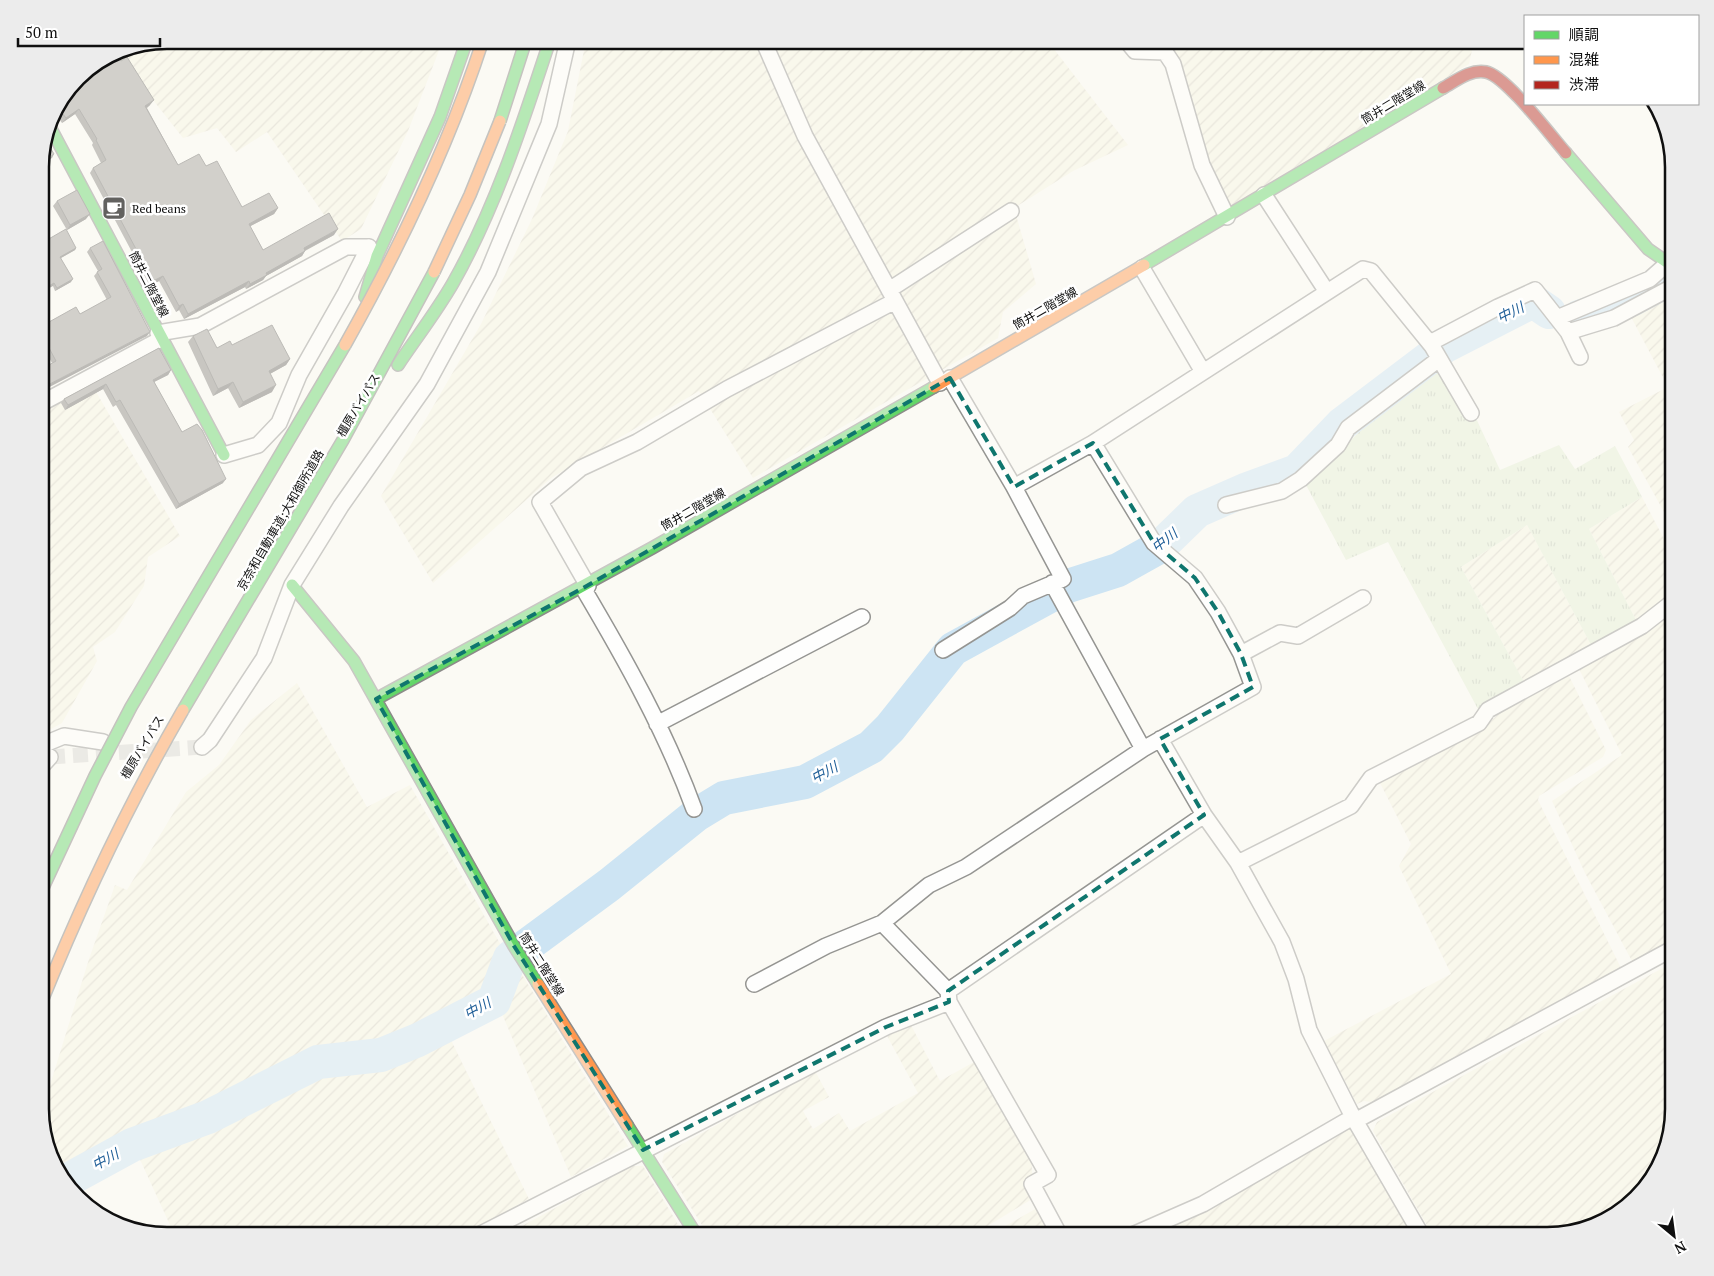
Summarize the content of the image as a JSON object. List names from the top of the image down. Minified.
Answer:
{"streets":{"main road":["筒井二階堂線","橿原バイパス","京奈和自動車道;大和御所道路"]},"water":["中川"],"places":{"cafe":["Red beans"]},"legend":["順調","混雑","渋滞"],"scale_bar":"50 m","north":"bottom right"}
